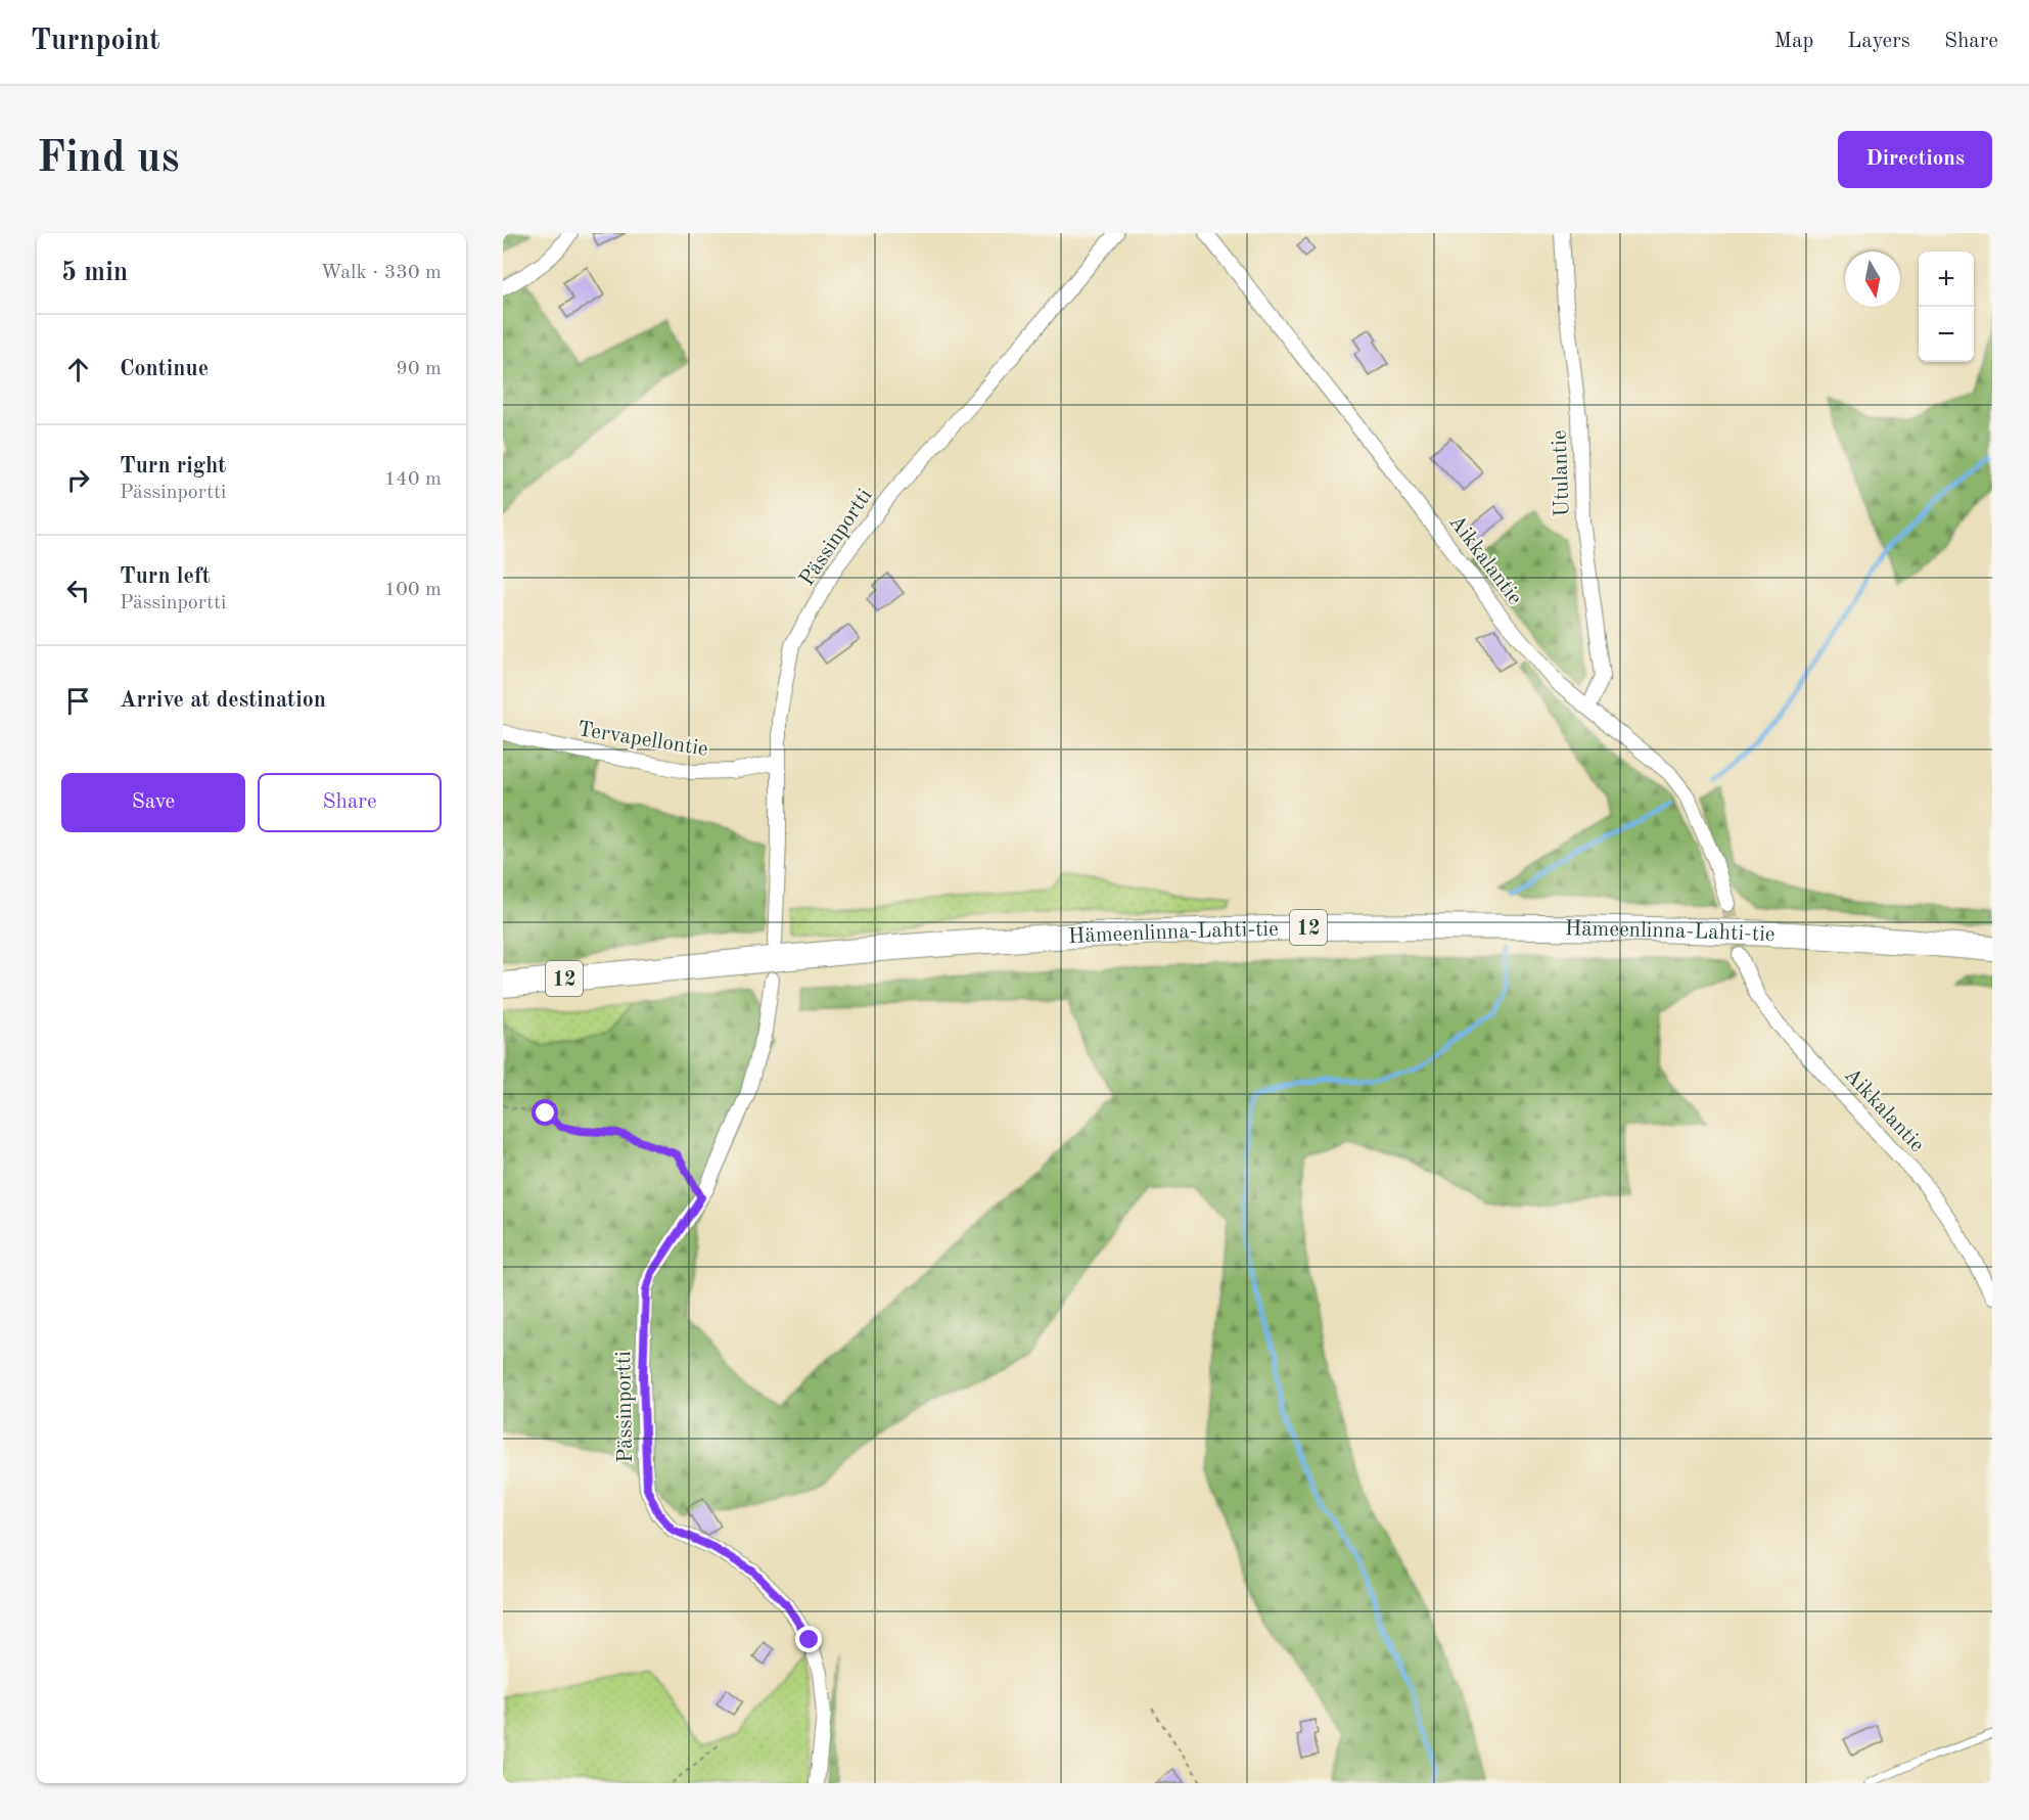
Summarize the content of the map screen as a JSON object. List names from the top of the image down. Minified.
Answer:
{"streets":{"highway":["12","Hämeenlinna-Lahti-tie"],"street":["Utulantie","Pässinportti","Aikkalantie","Tervapellontie"]},"crossings":[["Utulantie","Aikkalantie"],["Pässinportti","Tervapellontie"]],"north":"bottom","page":{"header":"Turnpoint","nav":["Map","Layers","Share"],"buttons":["Directions",["Save","Share"]],"title":"Find us","heading":["5 min","Walk · 330 m"],"map_buttons":["+","−"],"list":[["Continue","90 m"],["Turn right","Pässinportti","140 m"],["Turn left","Pässinportti","100 m"],"Arrive at destination"]}}
